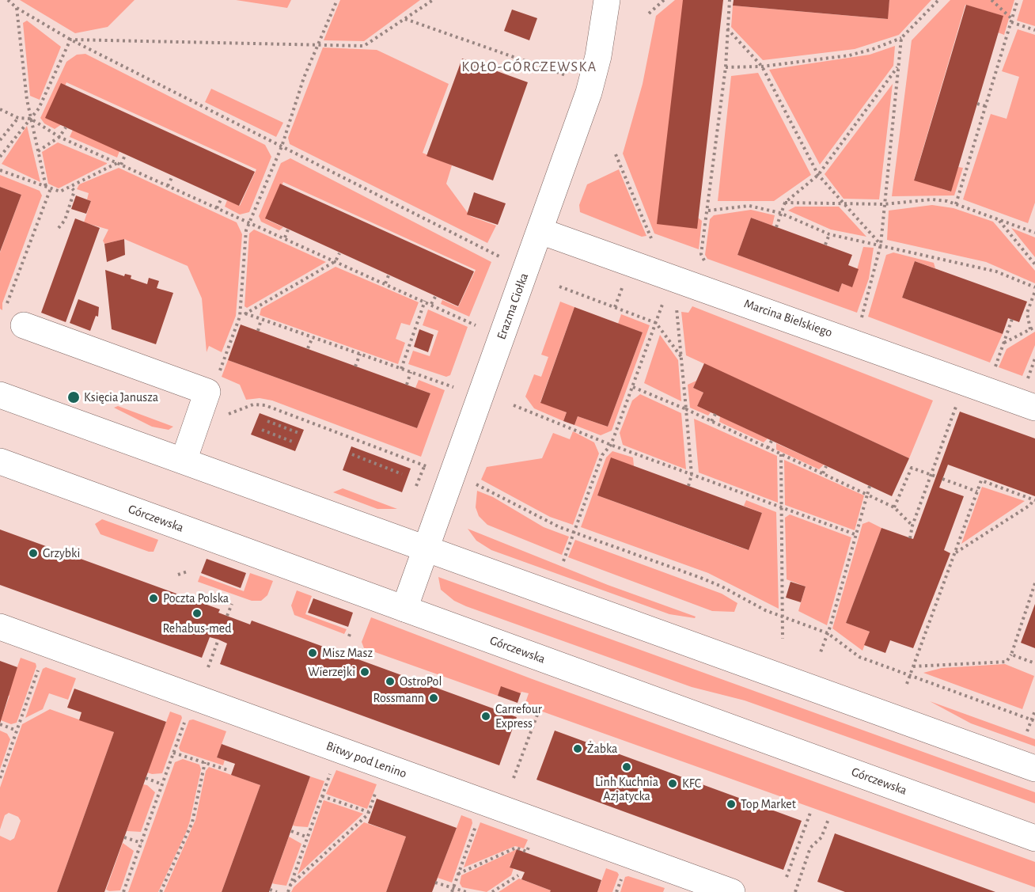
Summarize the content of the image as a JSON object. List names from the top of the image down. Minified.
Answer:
{"streets":{"main road":["Erazma Ciołka","Marcina Bielskiego","Górczewska","Bitwy pod Lenino"]},"crossings":[["Erazma Ciołka","Marcina Bielskiego"],["Erazma Ciołka","Górczewska"]],"districts":["KOŁO-GÓRCZEWSKA"],"places":["Księcia Janusza","Grzybki","Poczta Polska","Rehabus-med","Misz Masz","Wierzejki","OstroPol","Rossmann","Carrefour Express","Żabka","Linh Kuchnia Azjatycka","KFC","Top Market"]}
